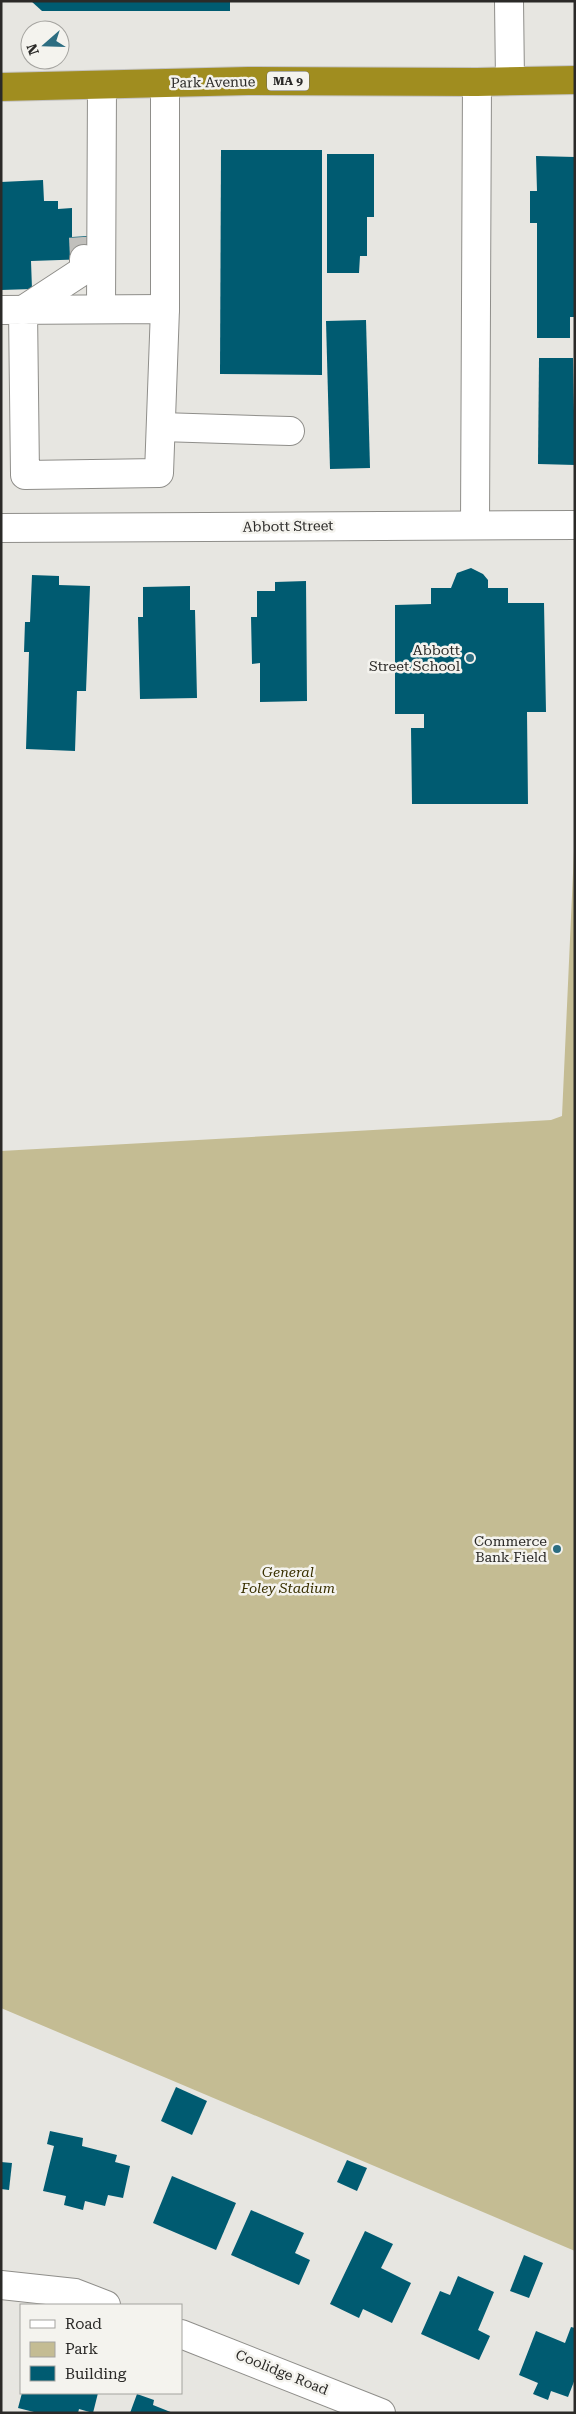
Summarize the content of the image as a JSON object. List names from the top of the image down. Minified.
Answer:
{"streets":{"highway":["MA 9","Park Avenue"],"street":["Abbott Street","Coolidge Road"]},"parks":["General Foley Stadium"],"places":["Abbott Street School","Commerce Bank Field"],"legend":["Road","Park","Building"],"north":"left"}
